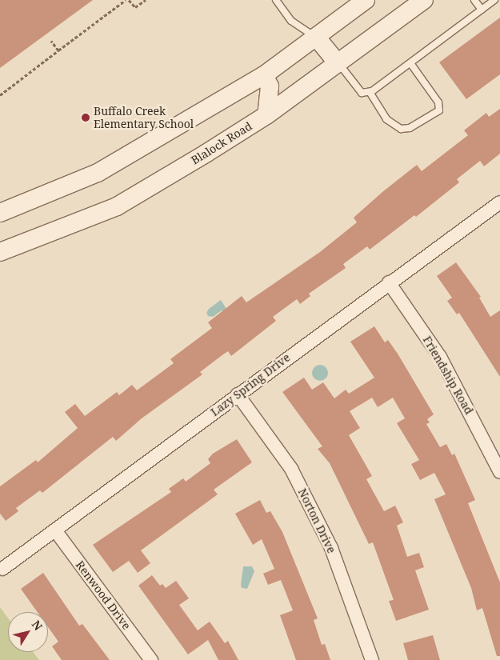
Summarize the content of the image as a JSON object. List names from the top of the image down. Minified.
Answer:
{"streets":{"main road":["Blalock Road"],"street":["Friendship Road","Lazy Spring Drive","Norton Drive","Renwood Drive"]},"crossings":[["Friendship Road","Lazy Spring Drive"],["Lazy Spring Drive","Norton Drive"],["Lazy Spring Drive","Renwood Drive"]],"places":["Buffalo Creek Elementary School"],"north":"top right"}
